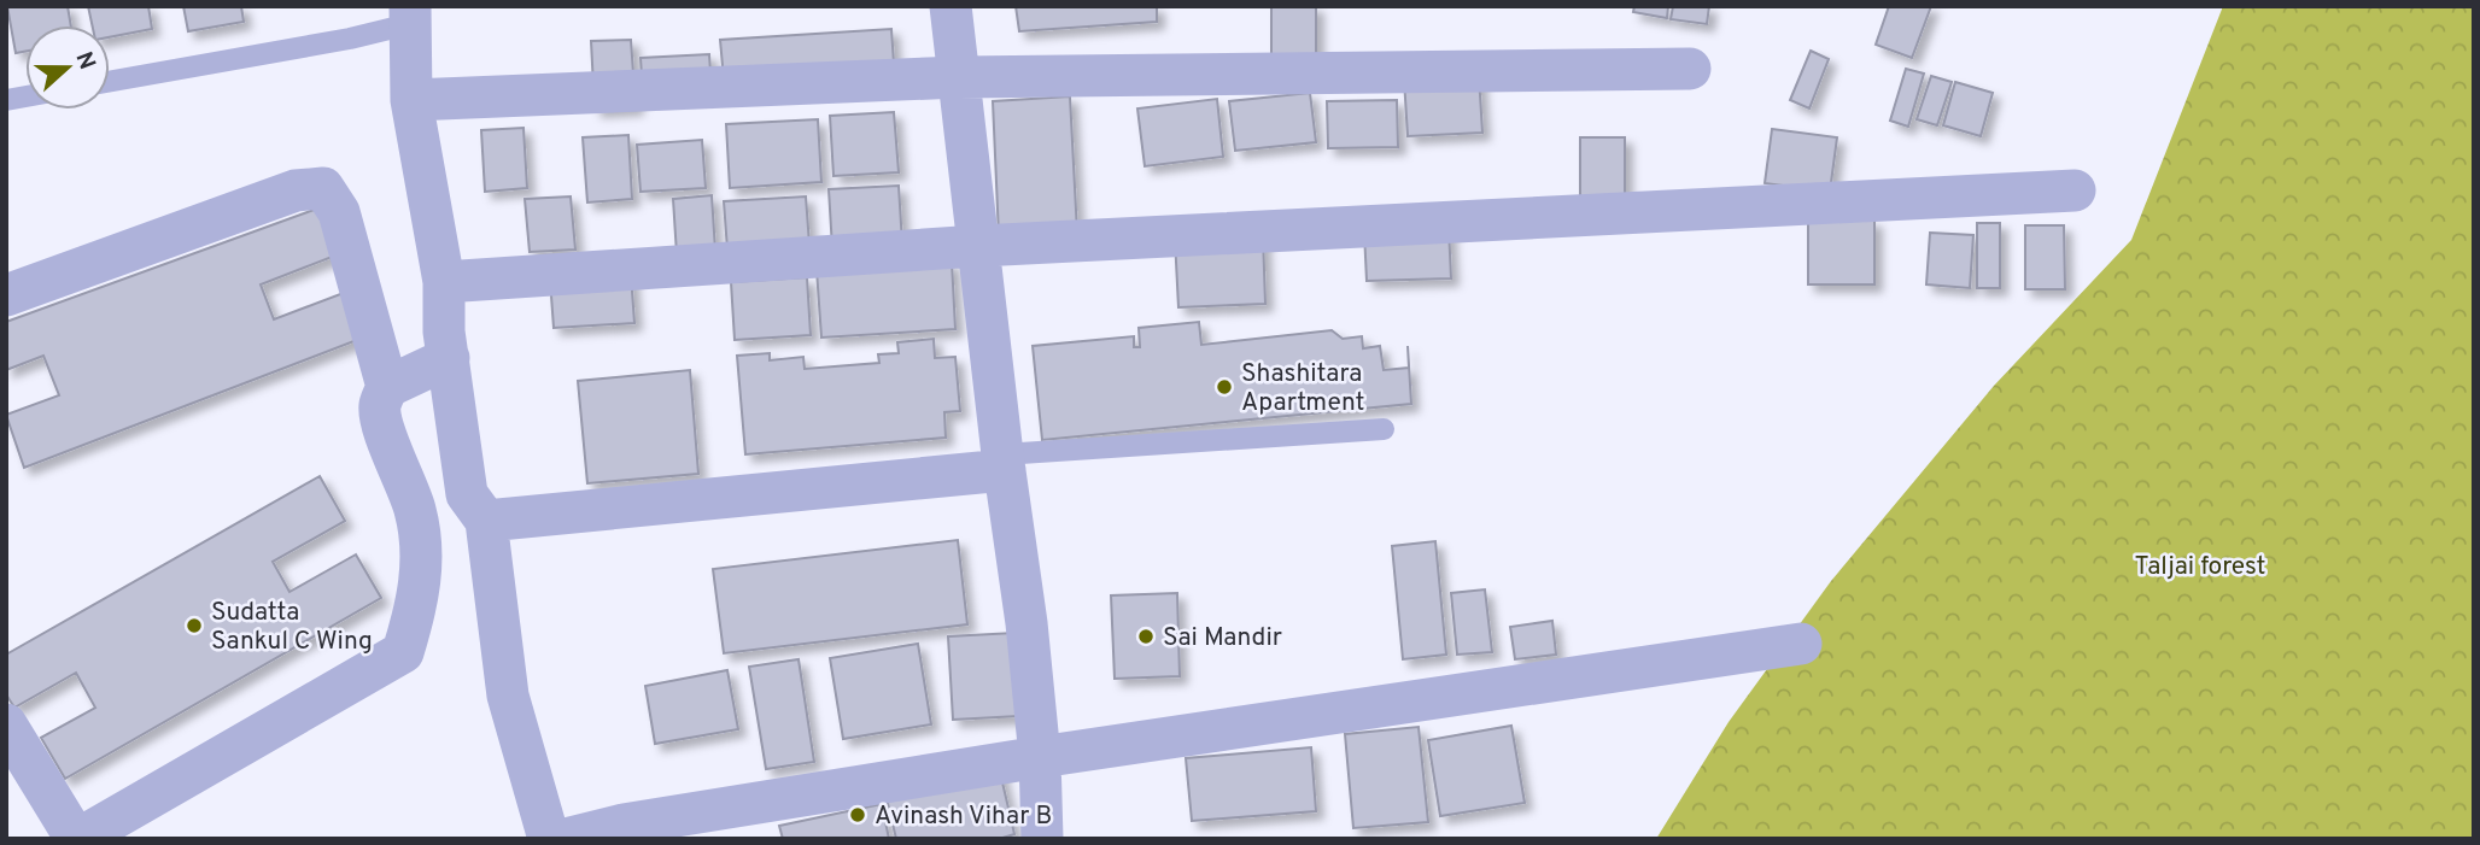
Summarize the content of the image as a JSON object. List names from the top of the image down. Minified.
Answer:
{"parks":["Taljai forest"],"places":["Shashitara Apartment","Sudatta Sankul C Wing","Sai Mandir","Avinash Vihar B"],"north":"right"}
